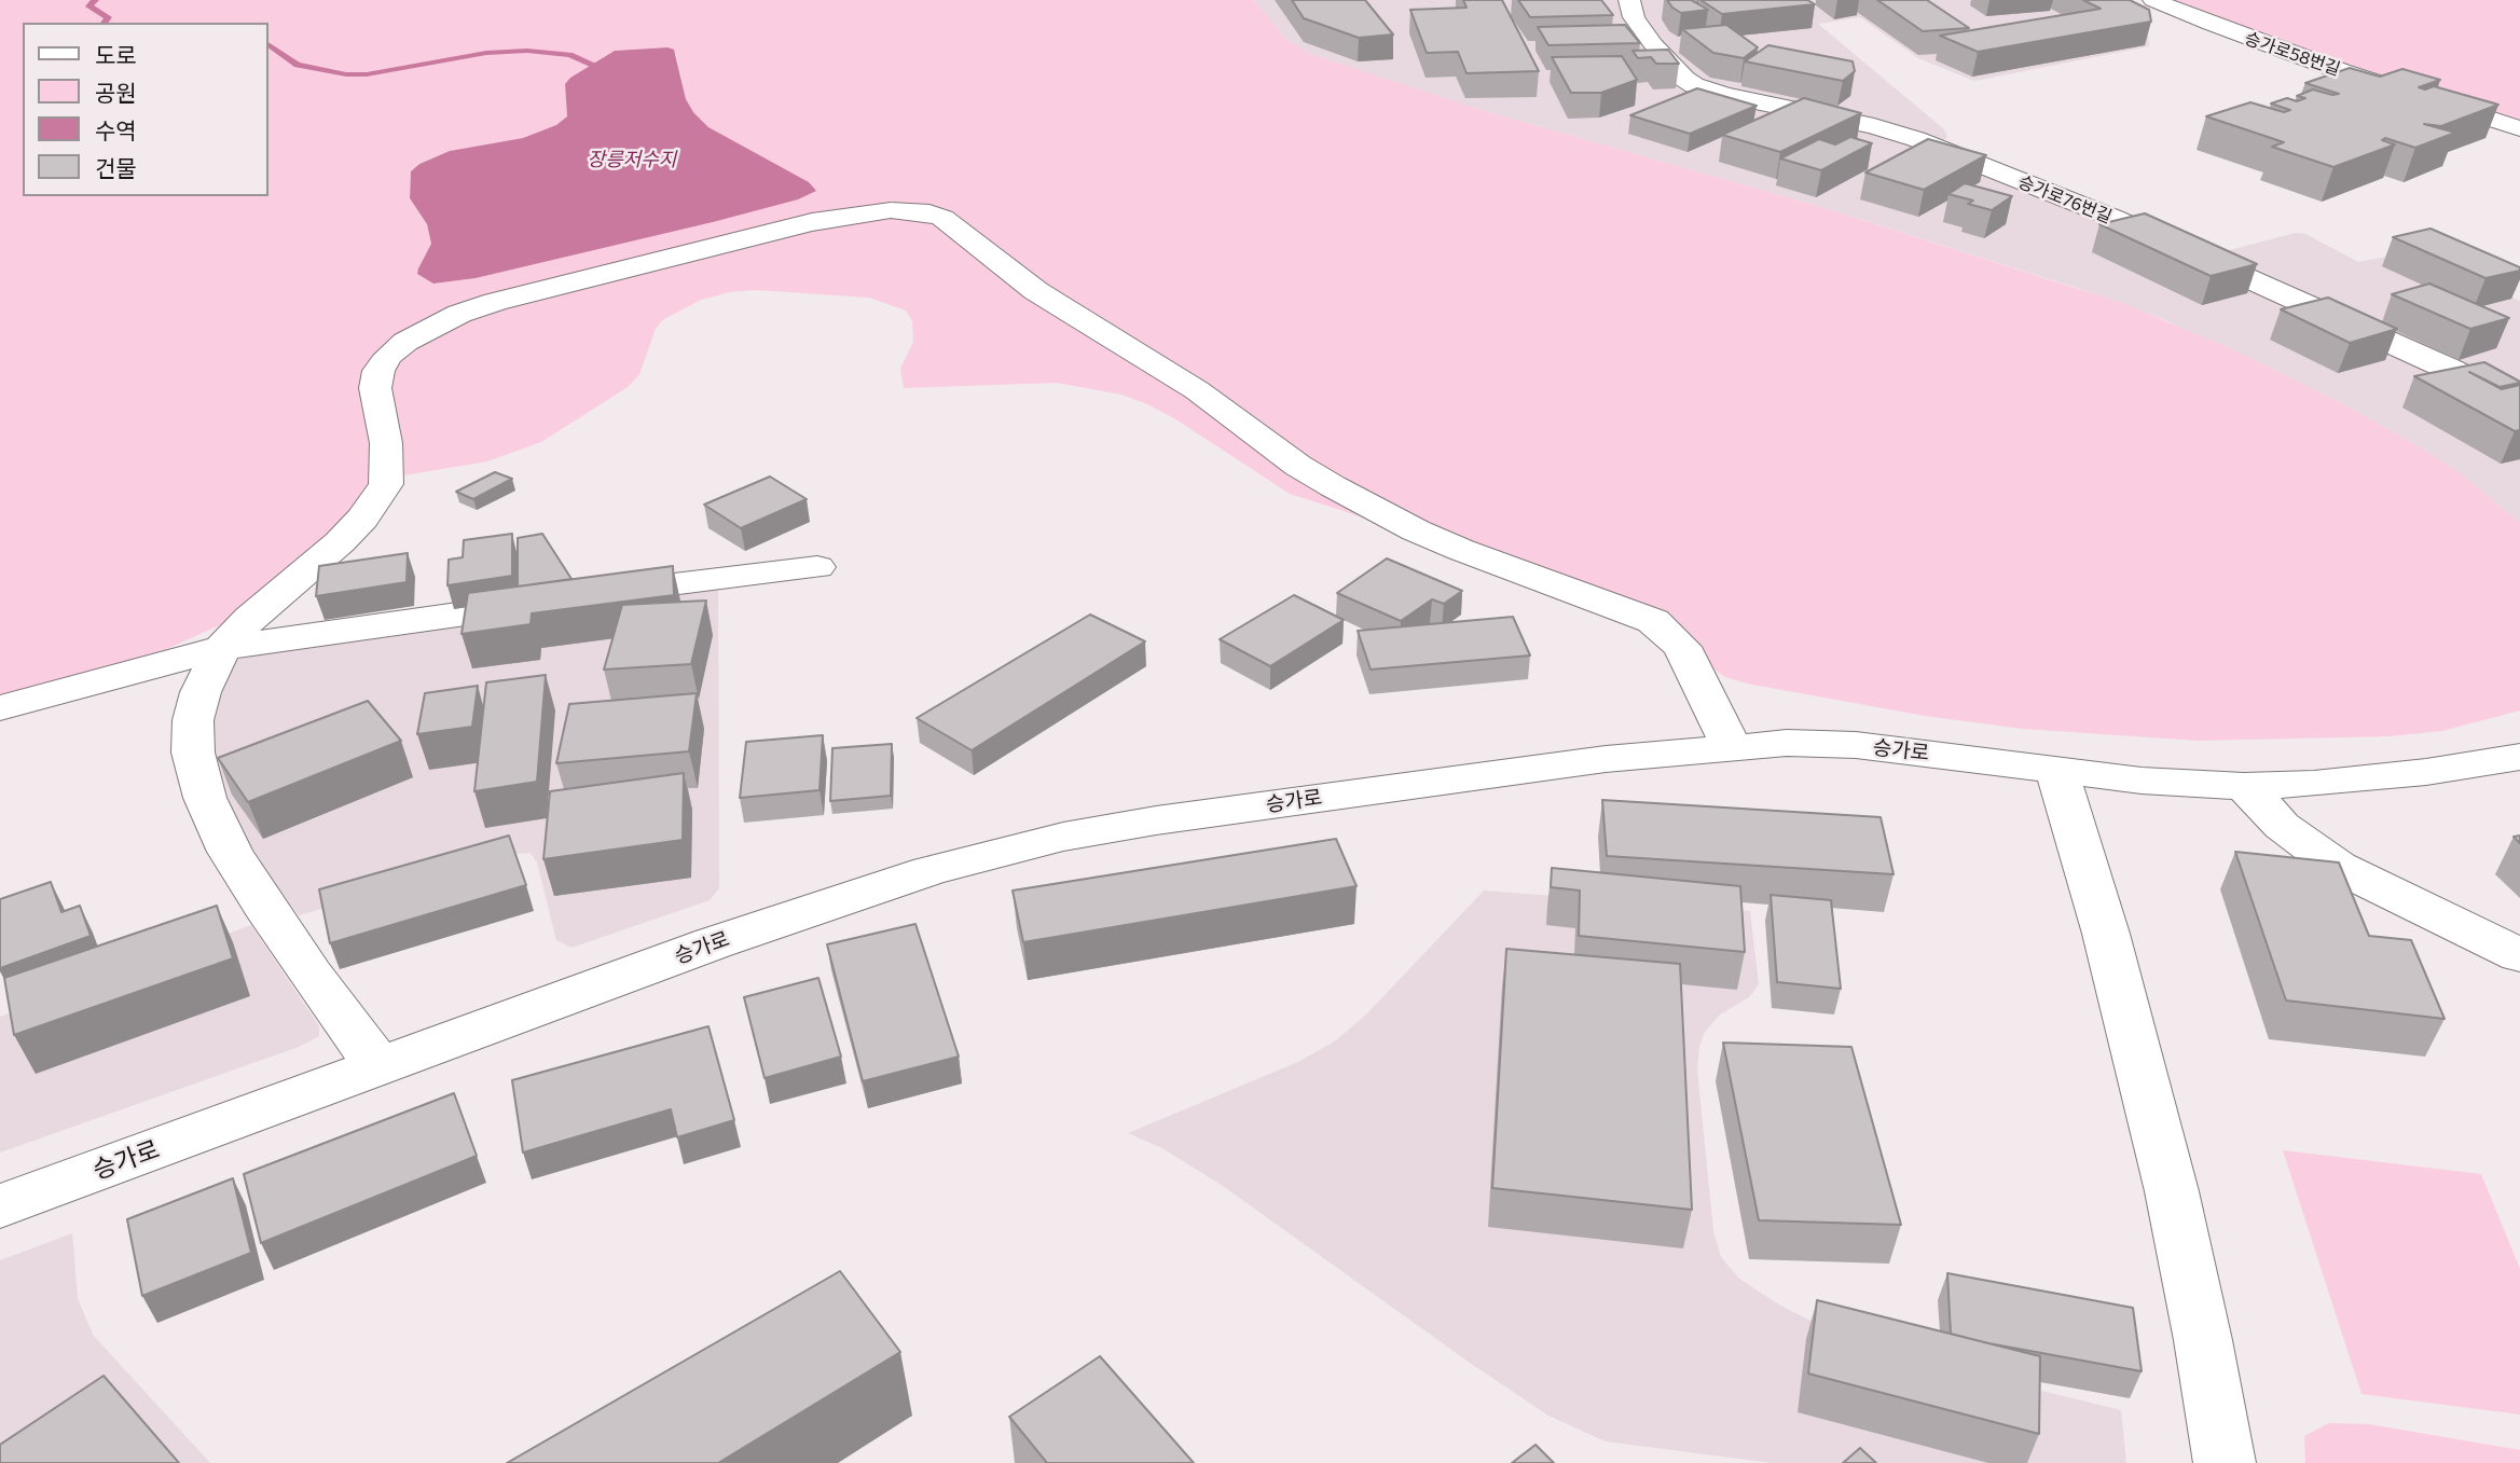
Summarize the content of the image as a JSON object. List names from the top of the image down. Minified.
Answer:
{"streets":{"street":["승가로58번길","승가로76번길","승가로"]},"water":["장릉저수지"],"legend":["도로","공원","수역","건물"]}
